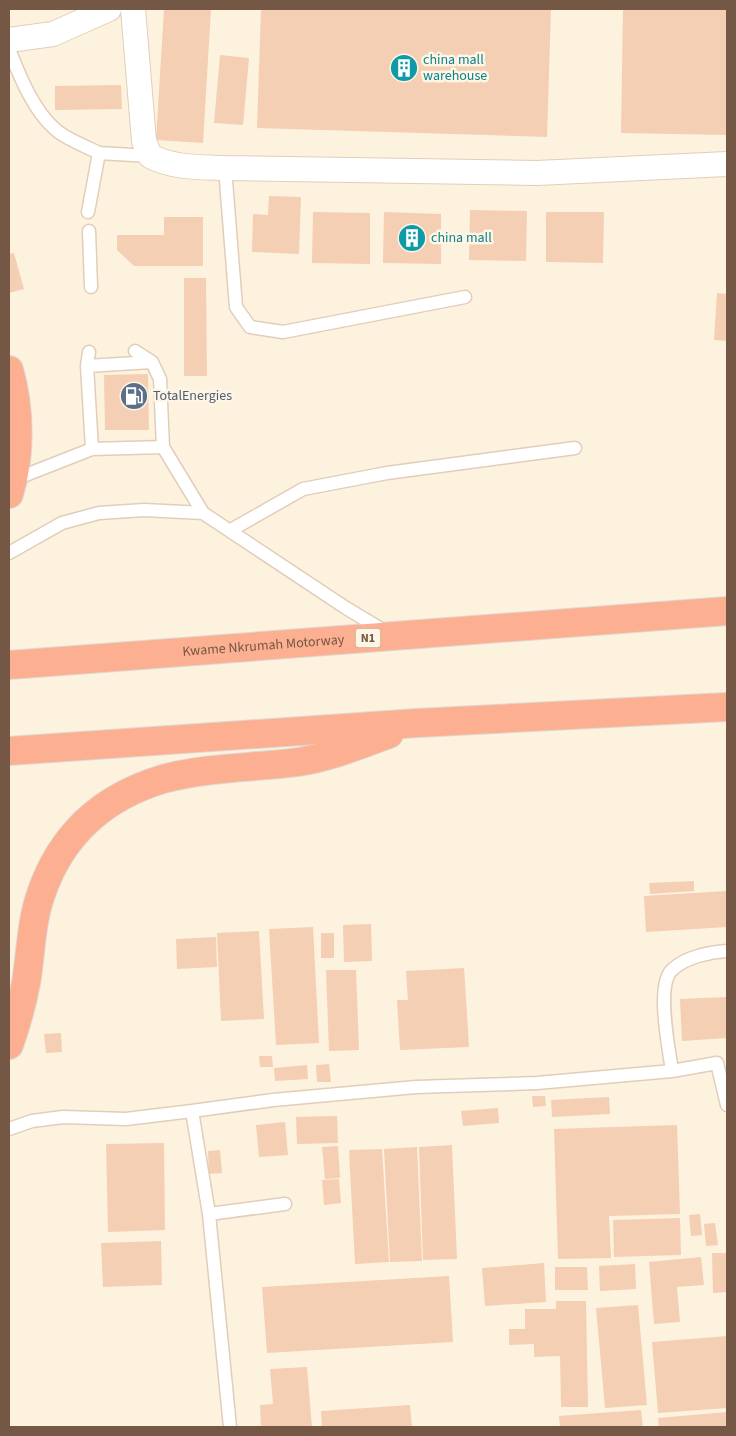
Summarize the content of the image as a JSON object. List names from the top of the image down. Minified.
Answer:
{"streets":{"highway":["N1","Kwame Nkrumah Motorway"]},"places":{"building":["china mall warehouse","china mall"],"fuel station":["TotalEnergies"]}}
